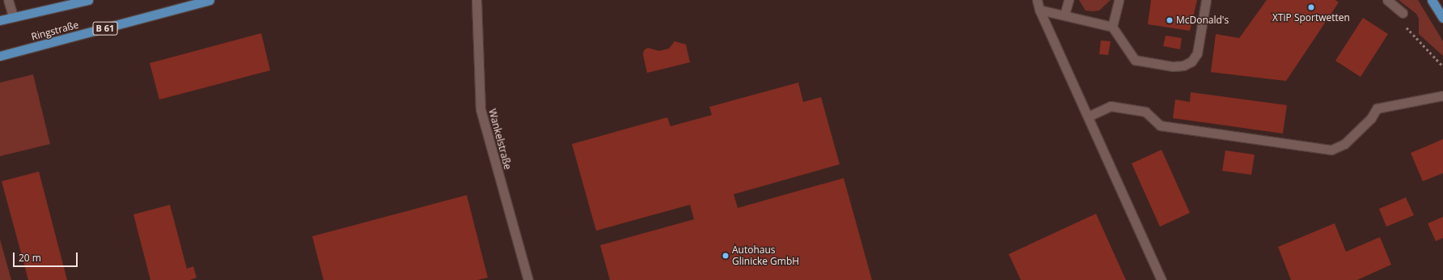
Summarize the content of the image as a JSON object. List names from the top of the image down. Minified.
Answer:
{"streets":{"main road":["B 61","Ringstraße"],"street":["Wankelstraße"]},"places":["XTiP Sportwetten","McDonald's","Autohaus Glinicke GmbH"],"scale_bar":"20 m"}
